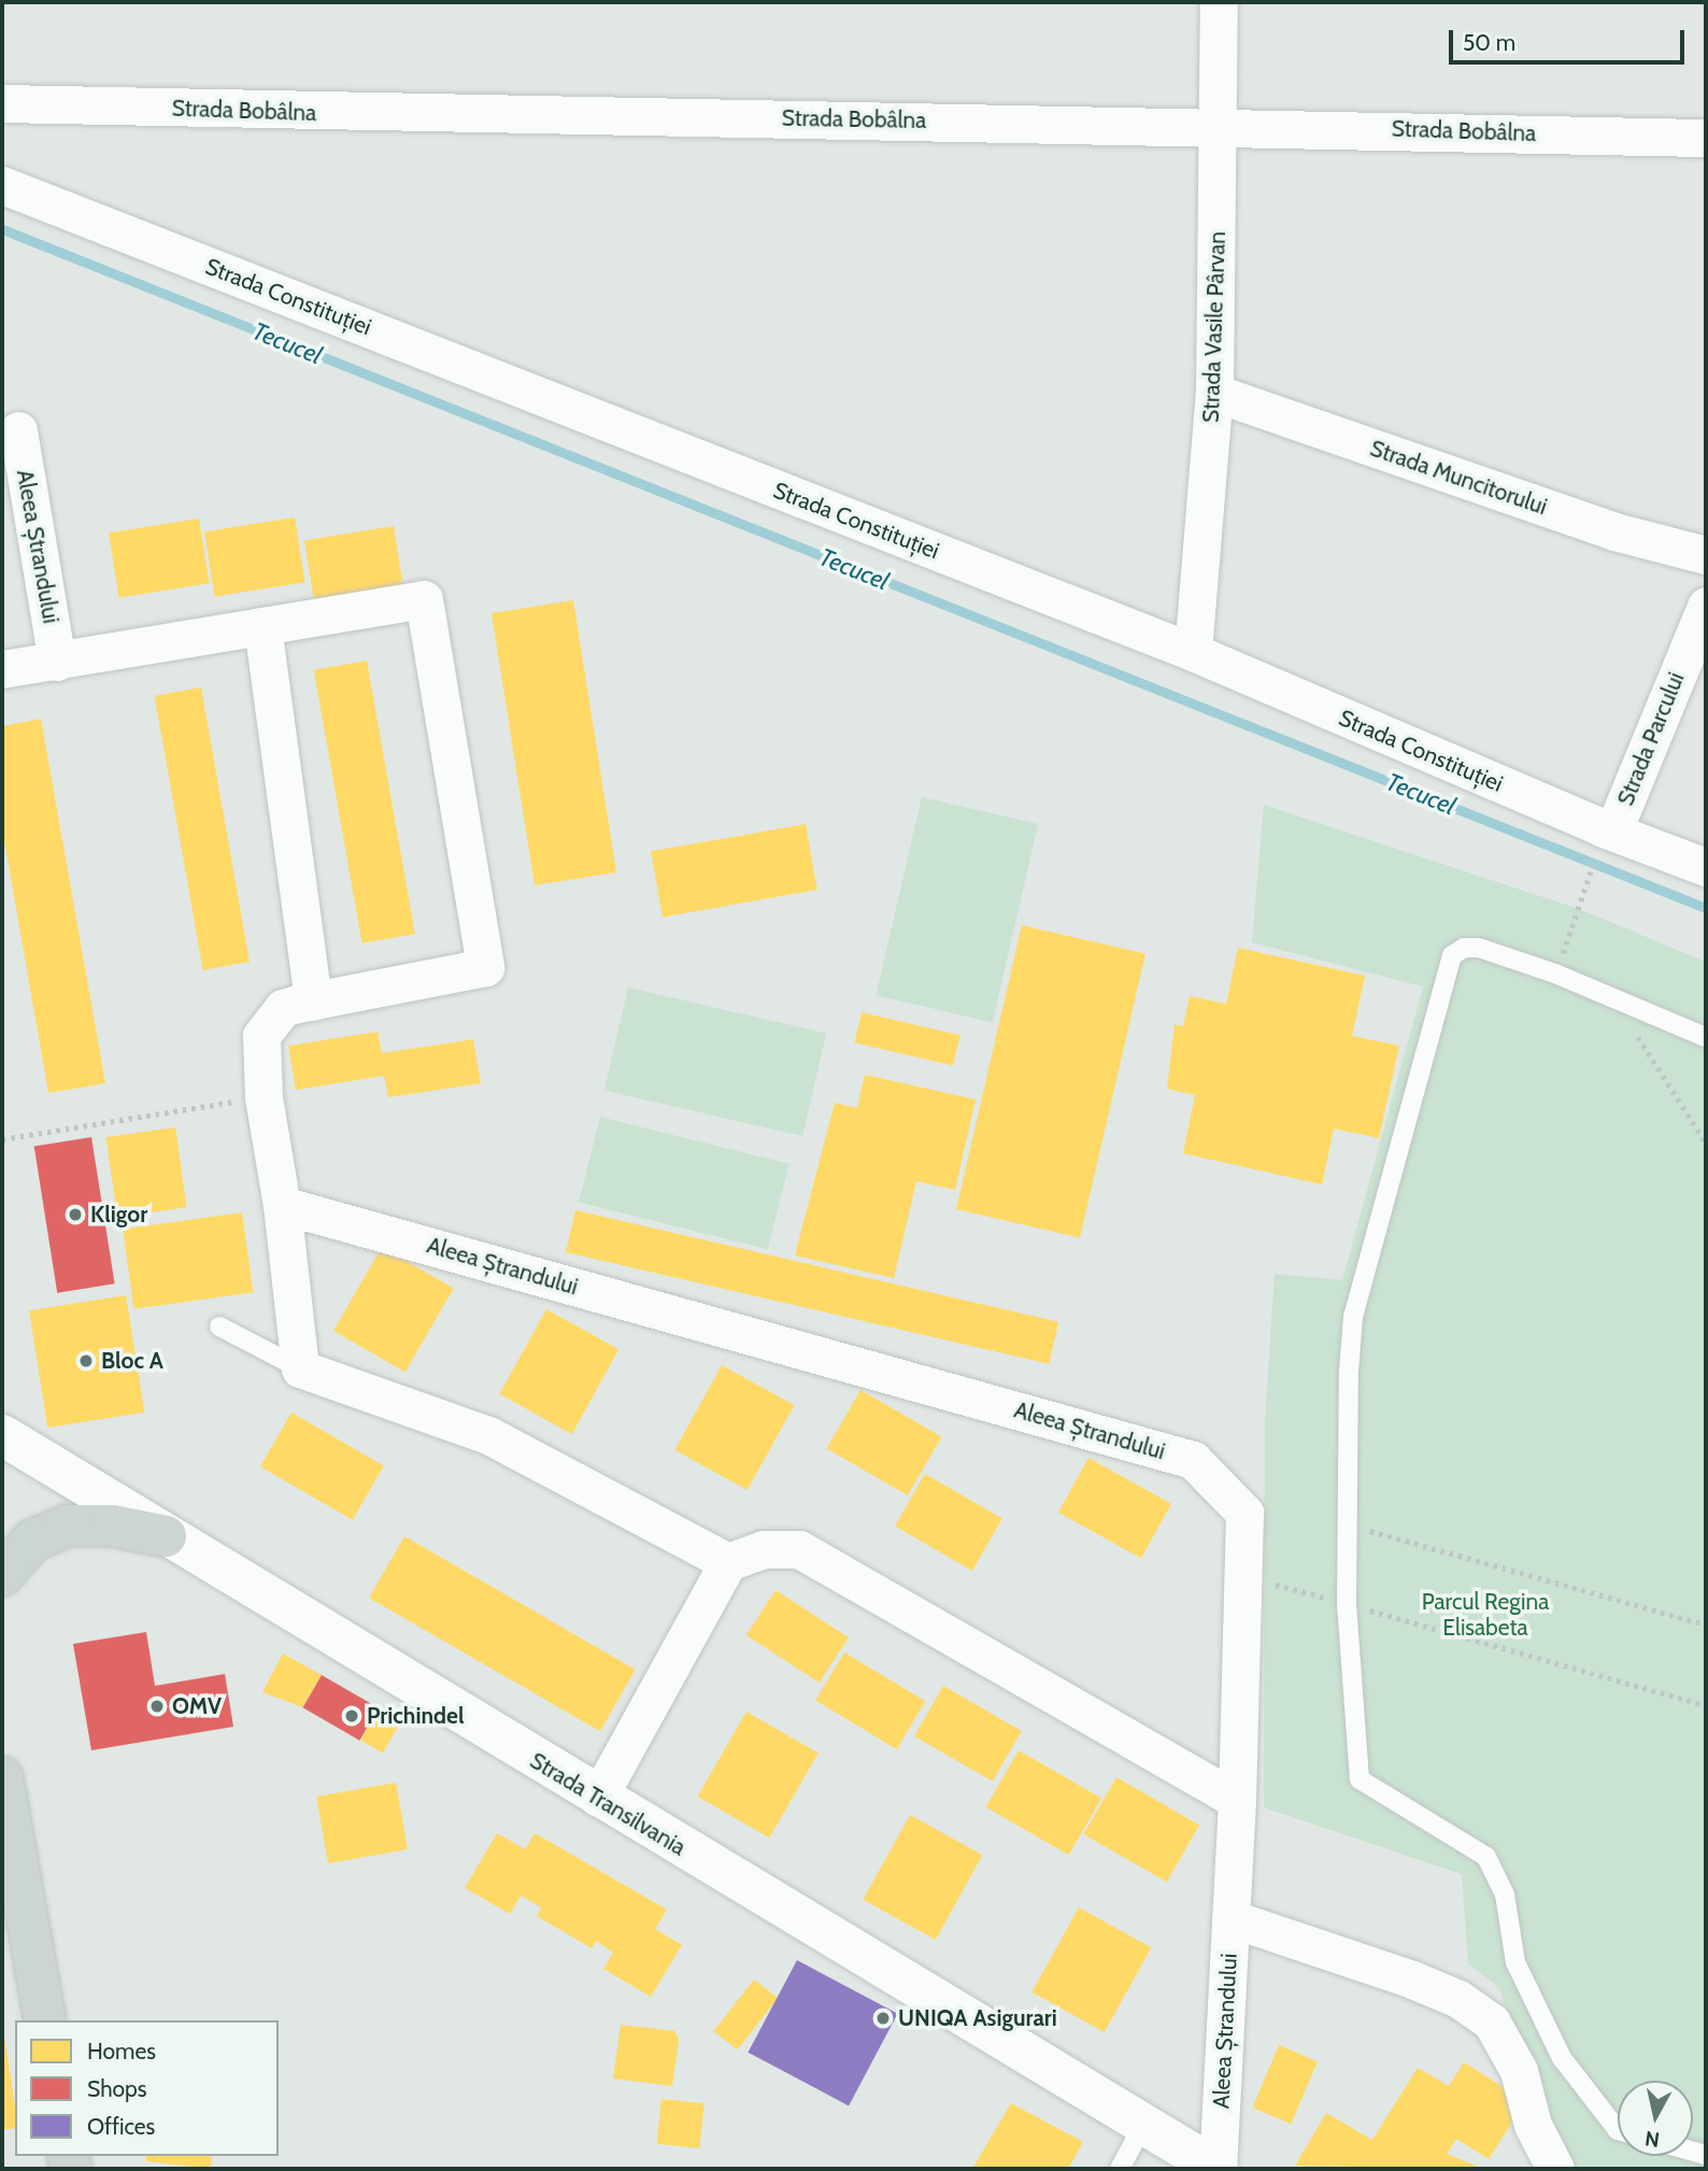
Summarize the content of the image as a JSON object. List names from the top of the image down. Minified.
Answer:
{"streets":{"main road":["Strada Transilvania"],"street":["Strada Bobâlna","Strada Constituției","Strada Vasile Pârvan","Strada Muncitorului","Aleea Ștrandului","Strada Parcului"]},"crossings":[["Strada Bobâlna","Strada Vasile Pârvan"],["Strada Constituției","Strada Vasile Pârvan"],["Strada Constituției","Strada Parcului"],["Strada Vasile Pârvan","Strada Muncitorului"],["Aleea Ștrandului","Strada Transilvania"]],"water":["Tecucel"],"parks":["Parcul Regina Elisabeta"],"places":["Kligor","Bloc A","OMV","Prichindel","UNIQA Asigurari"],"legend":["Homes","Shops","Offices"],"scale_bar":"50 m","north":"bottom"}
